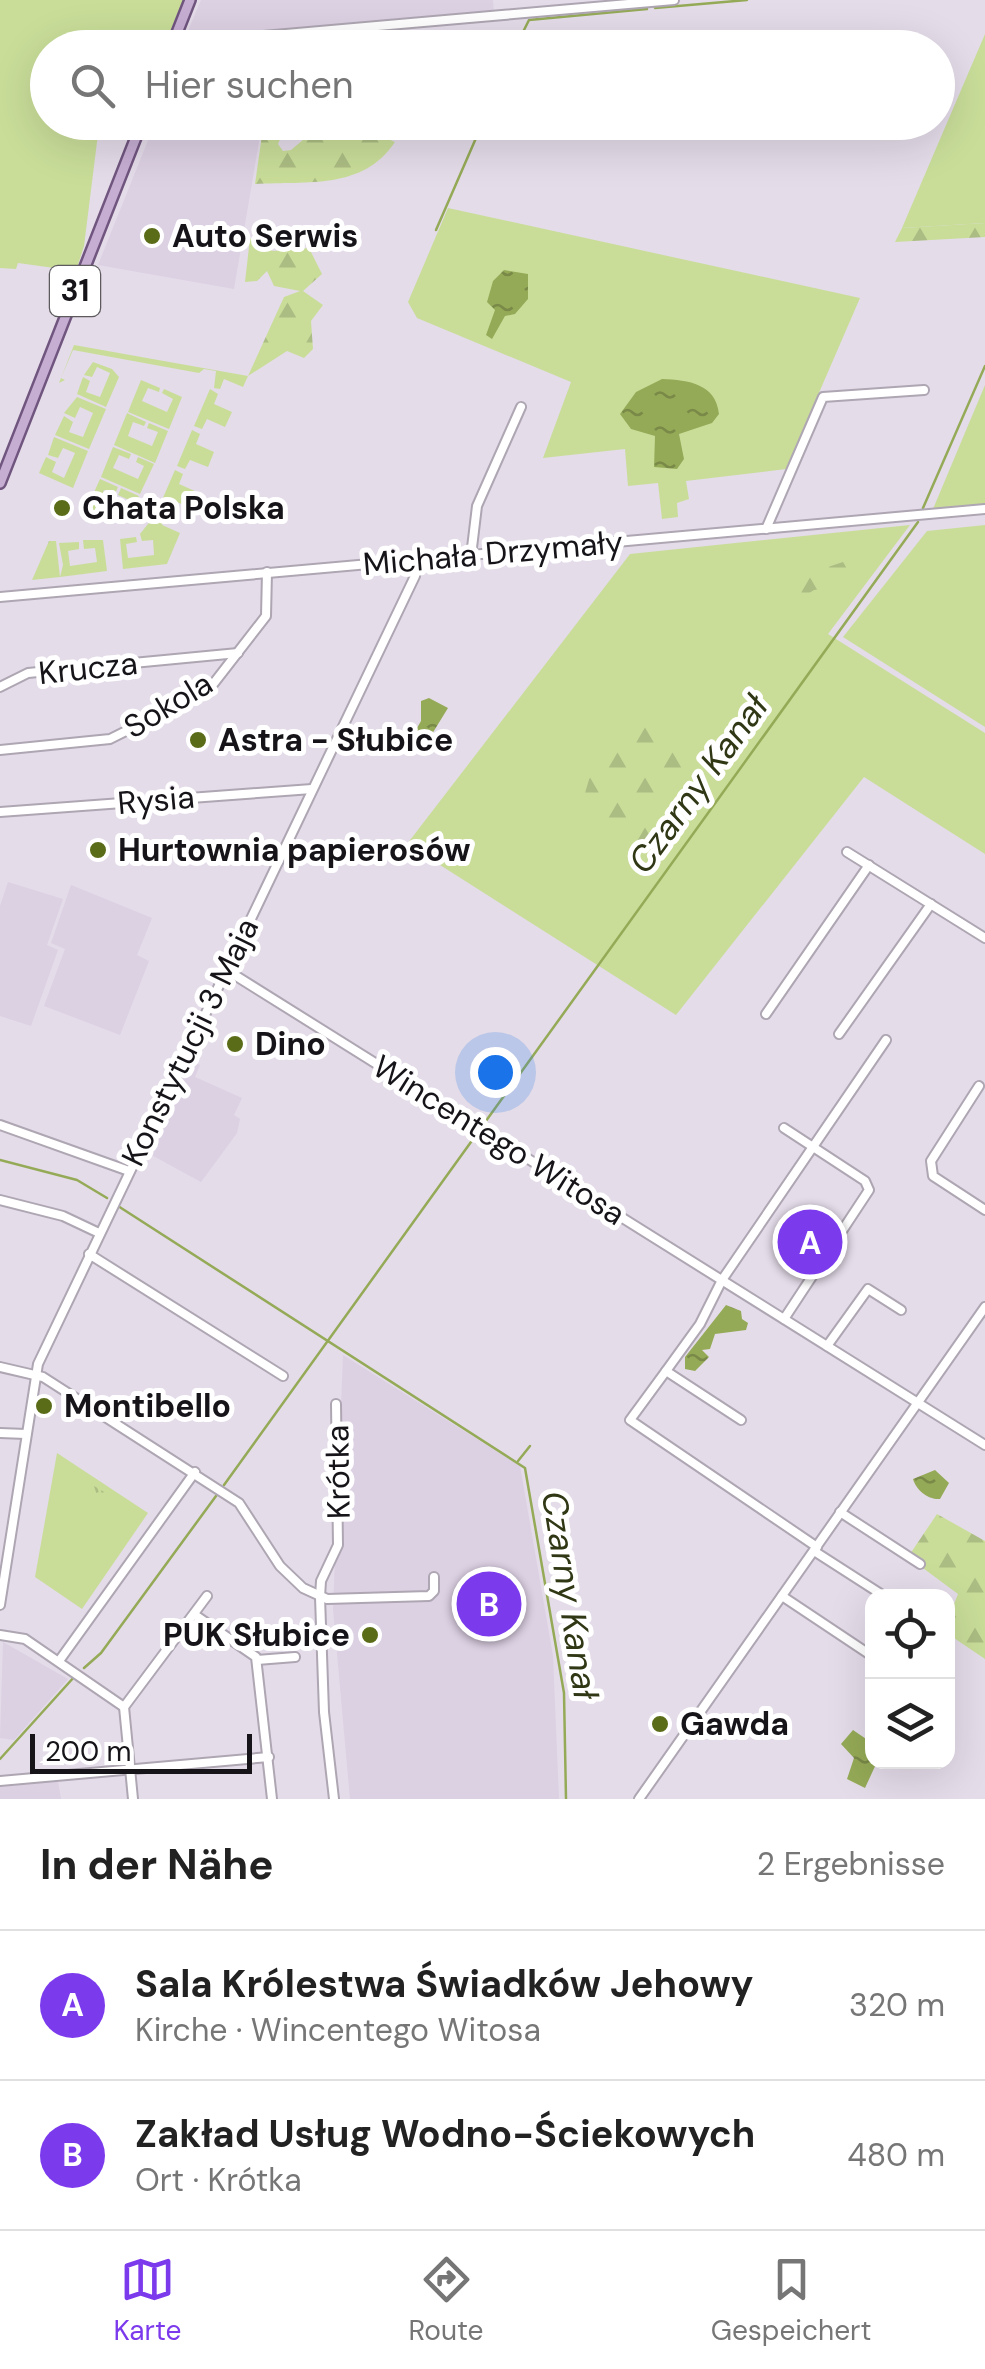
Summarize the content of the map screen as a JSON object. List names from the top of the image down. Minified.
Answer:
{"streets":{"main road":["31"],"street":["Michała Drzymały","Krucza","Sokola","Rysia","Konstytucji 3 Maja","Wincentego Witosa","Krótka"]},"crossings":[["Michała Drzymały","Sokola"],["Michała Drzymały","Konstytucji 3 Maja"],["Krucza","Sokola"],["Rysia","Konstytucji 3 Maja"],["Konstytucji 3 Maja","Wincentego Witosa"]],"water":["Czarny Kanał"],"places":["Auto Serwis","Chata Polska","Astra - Słubice","Hurtownia papierosów","Dino","Montibello","PUK Słubice","Gawda"],"scale_bar":"200 m","page":{"search":"Hier suchen","pins":["A","B"],"scale":"200 m","heading":["In der Nähe","2 Ergebnisse"],"list":[{"mark":"A","name":"Sala Królestwa Świadków Jehowy","note":"Kirche · Wincentego Witosa","value":"320 m"},{"mark":"B","name":"Zakład Usług Wodno-Ściekowych","note":"Ort · Krótka","value":"480 m"}],"nav":["Karte","Route","Gespeichert"]}}
